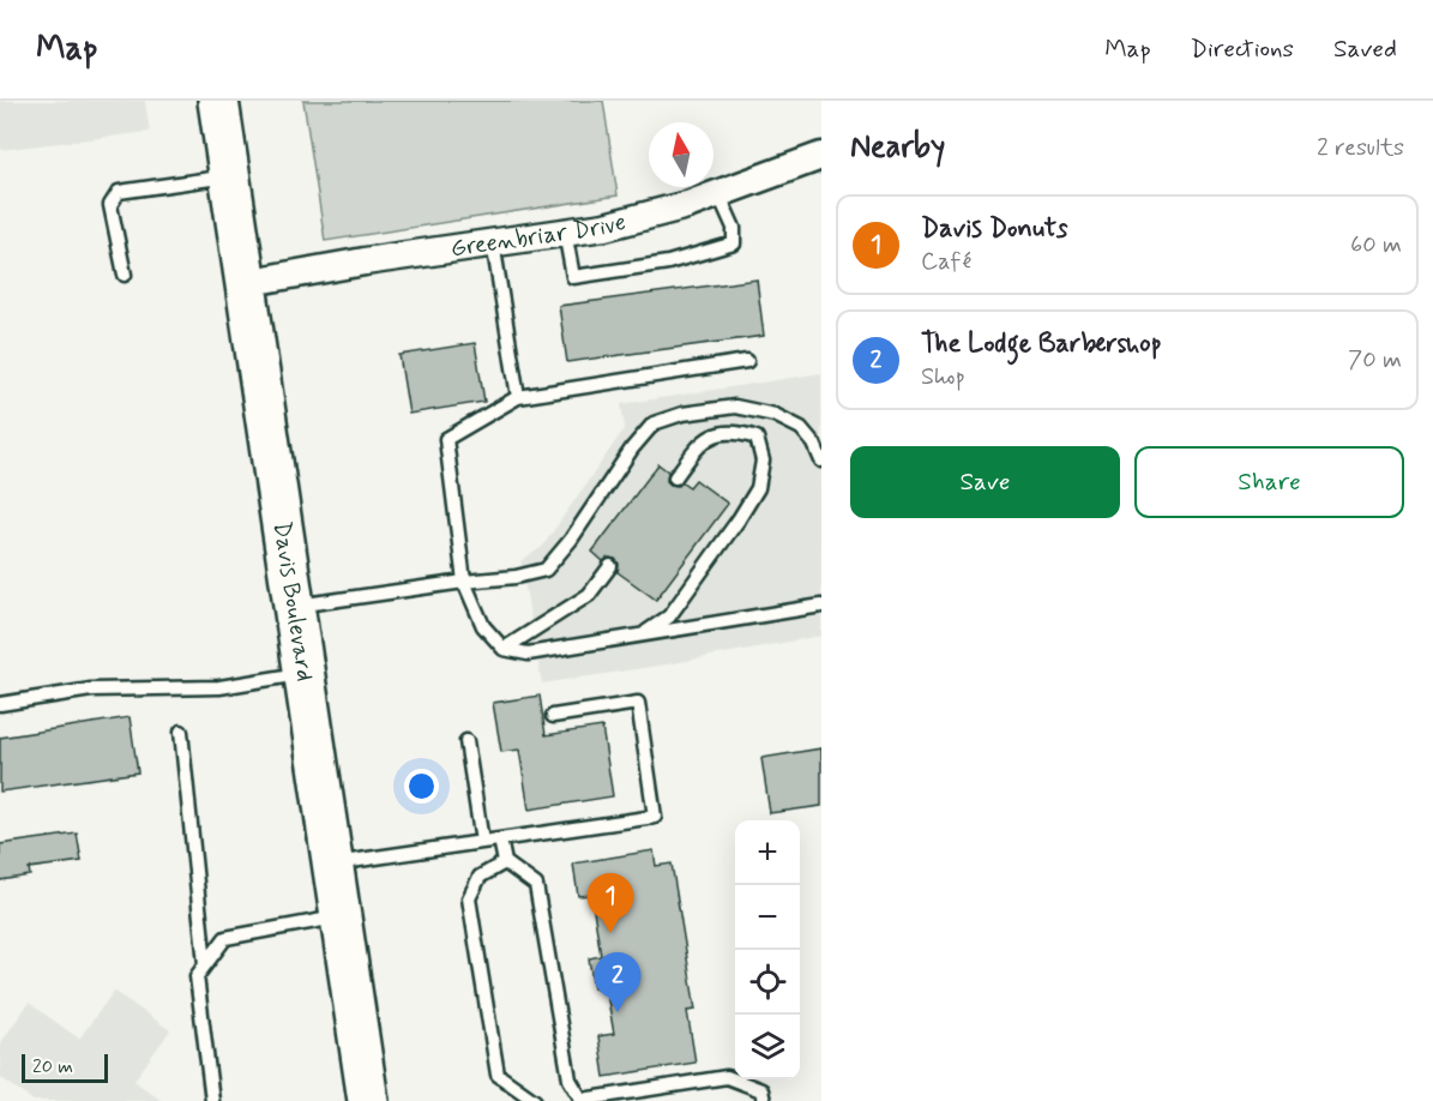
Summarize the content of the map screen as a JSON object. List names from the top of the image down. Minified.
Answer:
{"streets":{"main road":["Davis Boulevard"],"street":["Greenbriar Drive"]},"crossings":[["Greenbriar Drive","Davis Boulevard"]],"scale_bar":"20 m","north":"top","page":{"header":"Map","nav":["Map","Directions","Saved"],"heading":["Nearby","2 results"],"list":[{"mark":"1","name":"Davis Donuts","note":"Café","value":"60 m"},{"mark":"2","name":"The Lodge Barbershop","note":"Shop","value":"70 m"}],"buttons":["Save","Share"],"map_buttons":["+","−"],"pins":["1","2"],"scale":"20 m"}}
